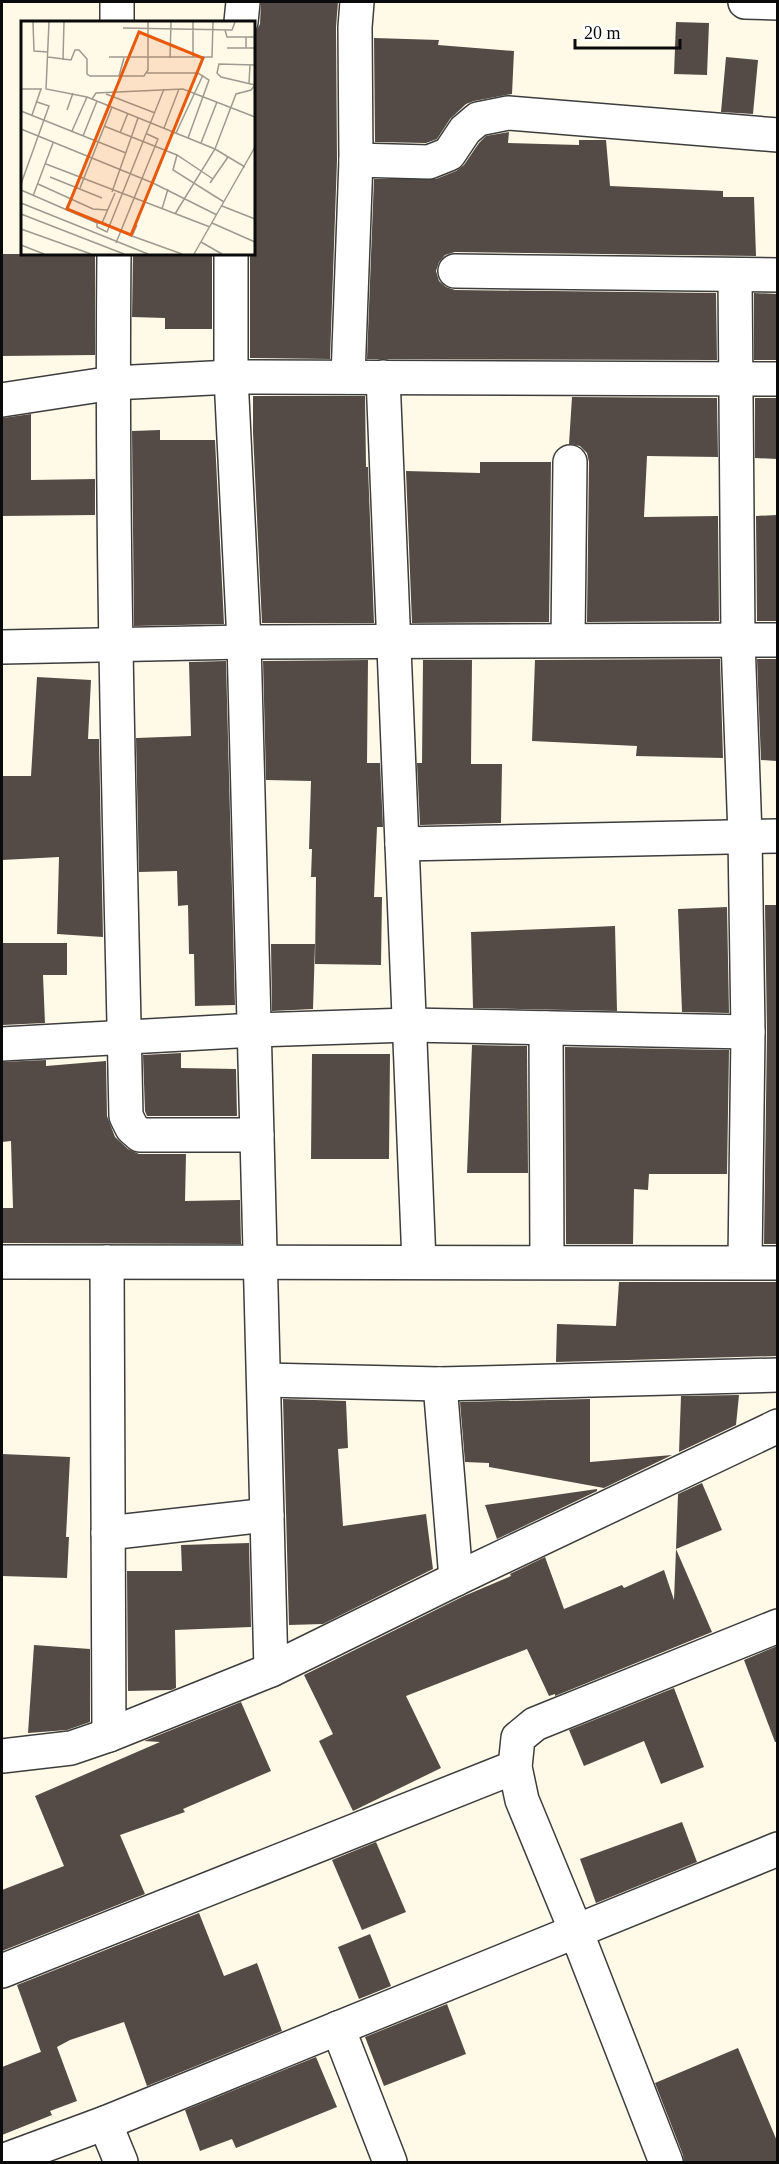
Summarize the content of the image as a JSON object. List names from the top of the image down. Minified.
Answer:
{"scale_bar":"20 m"}
